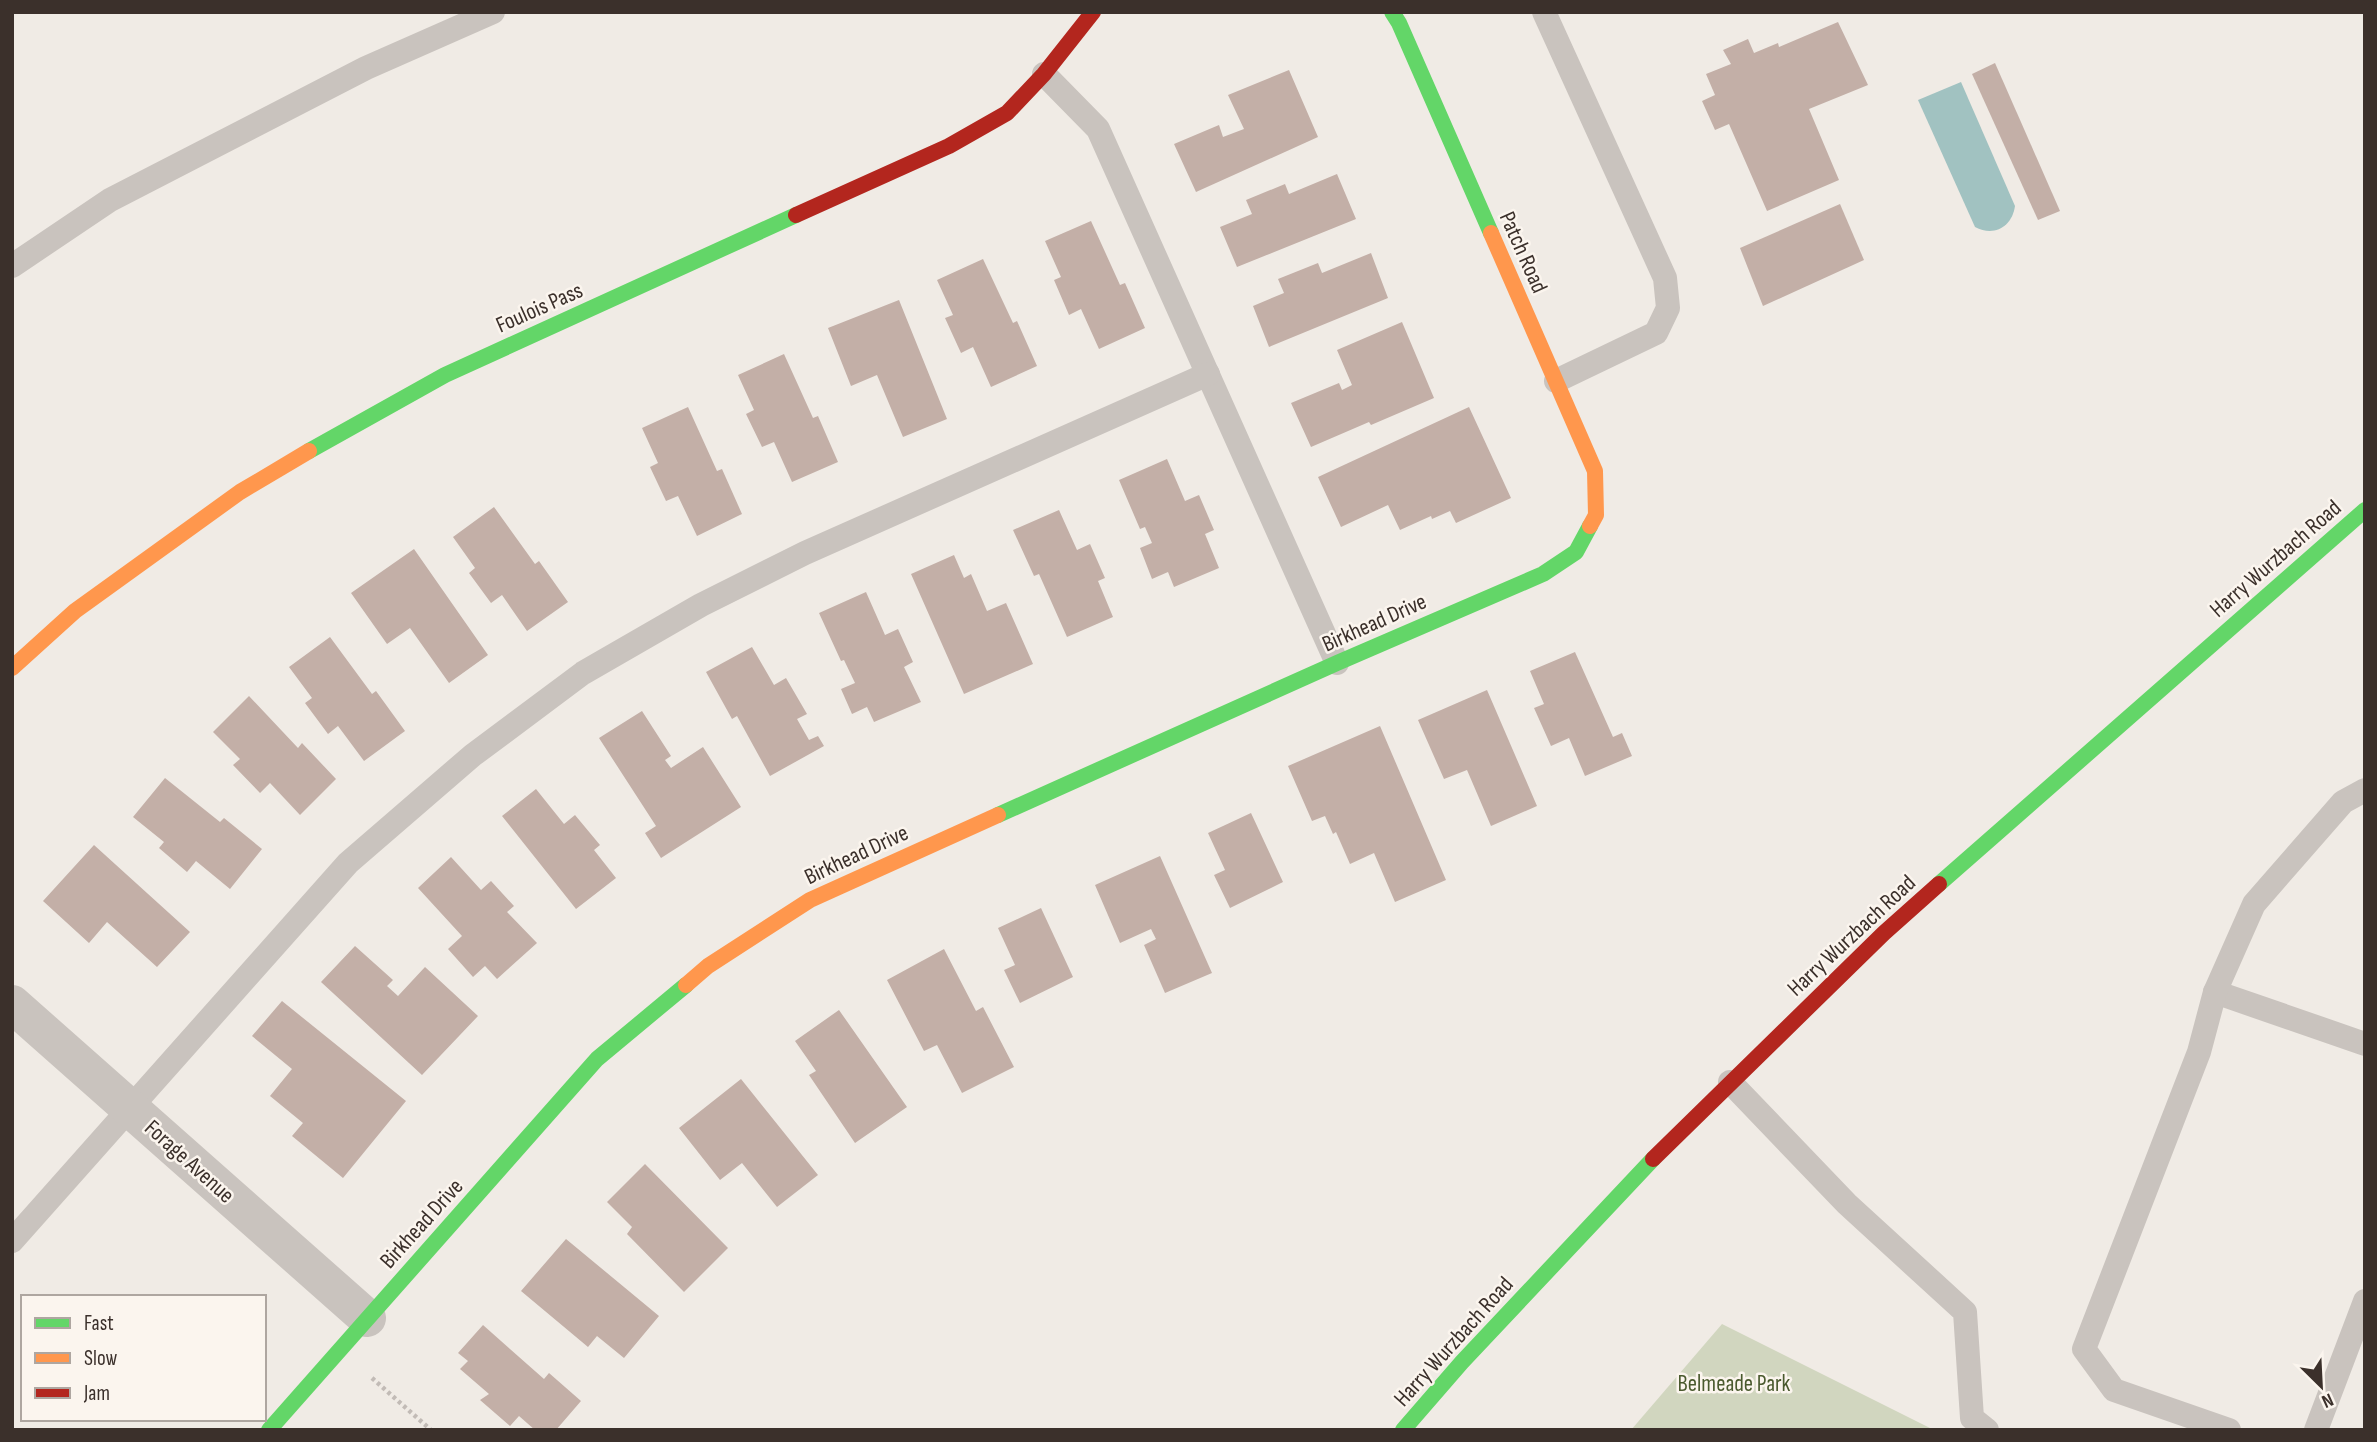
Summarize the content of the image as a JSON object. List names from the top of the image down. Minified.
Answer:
{"streets":{"street":["Patch Road","Foulois Pass","Harry Wurzbach Road","Birkhead Drive","Forage Avenue"]},"crossings":[["Patch Road","Birkhead Drive"],["Birkhead Drive","Forage Avenue"]],"parks":["Belmeade Park"],"legend":["Fast","Slow","Jam"],"north":"bottom right"}
